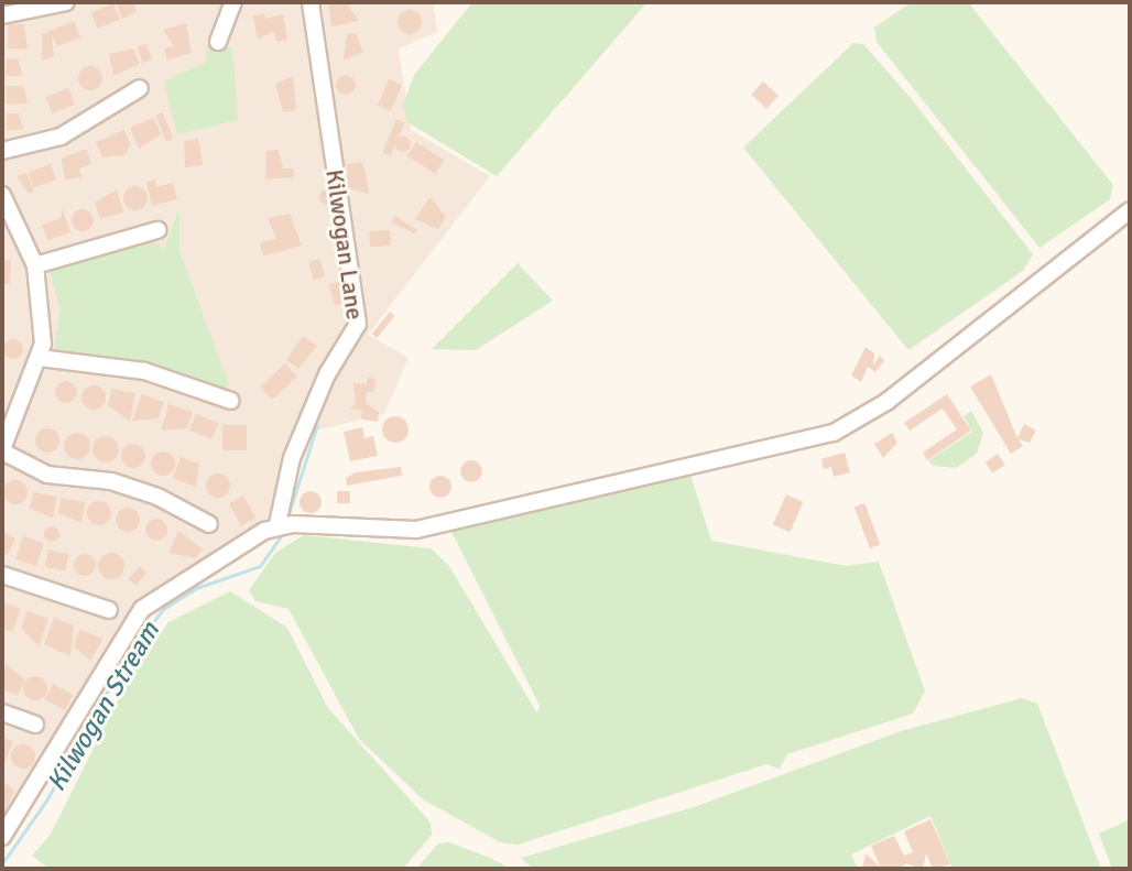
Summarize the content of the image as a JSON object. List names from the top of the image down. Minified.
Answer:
{"streets":{"street":["Kilwogan Lane"]},"water":["Kilwogan Stream"]}
